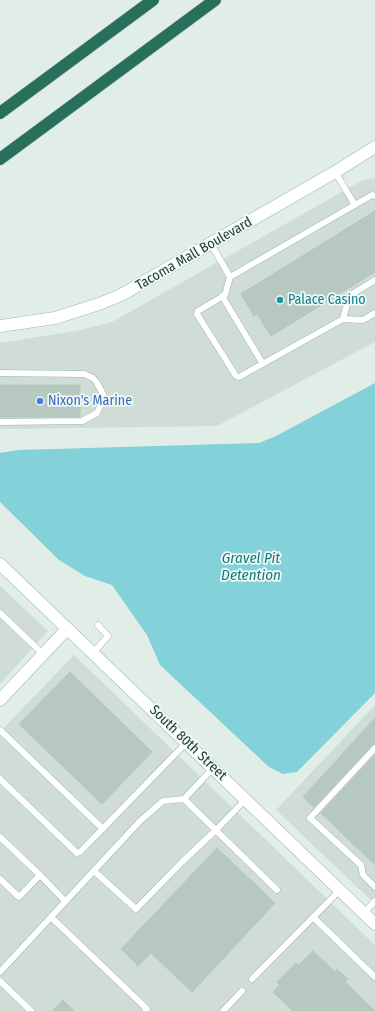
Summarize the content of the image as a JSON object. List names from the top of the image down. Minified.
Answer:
{"streets":{"street":["Tacoma Mall Boulevard","South 80th Street"]},"water":["Gravel Pit Detention"],"places":["Palace Casino","Nixon's Marine"]}
